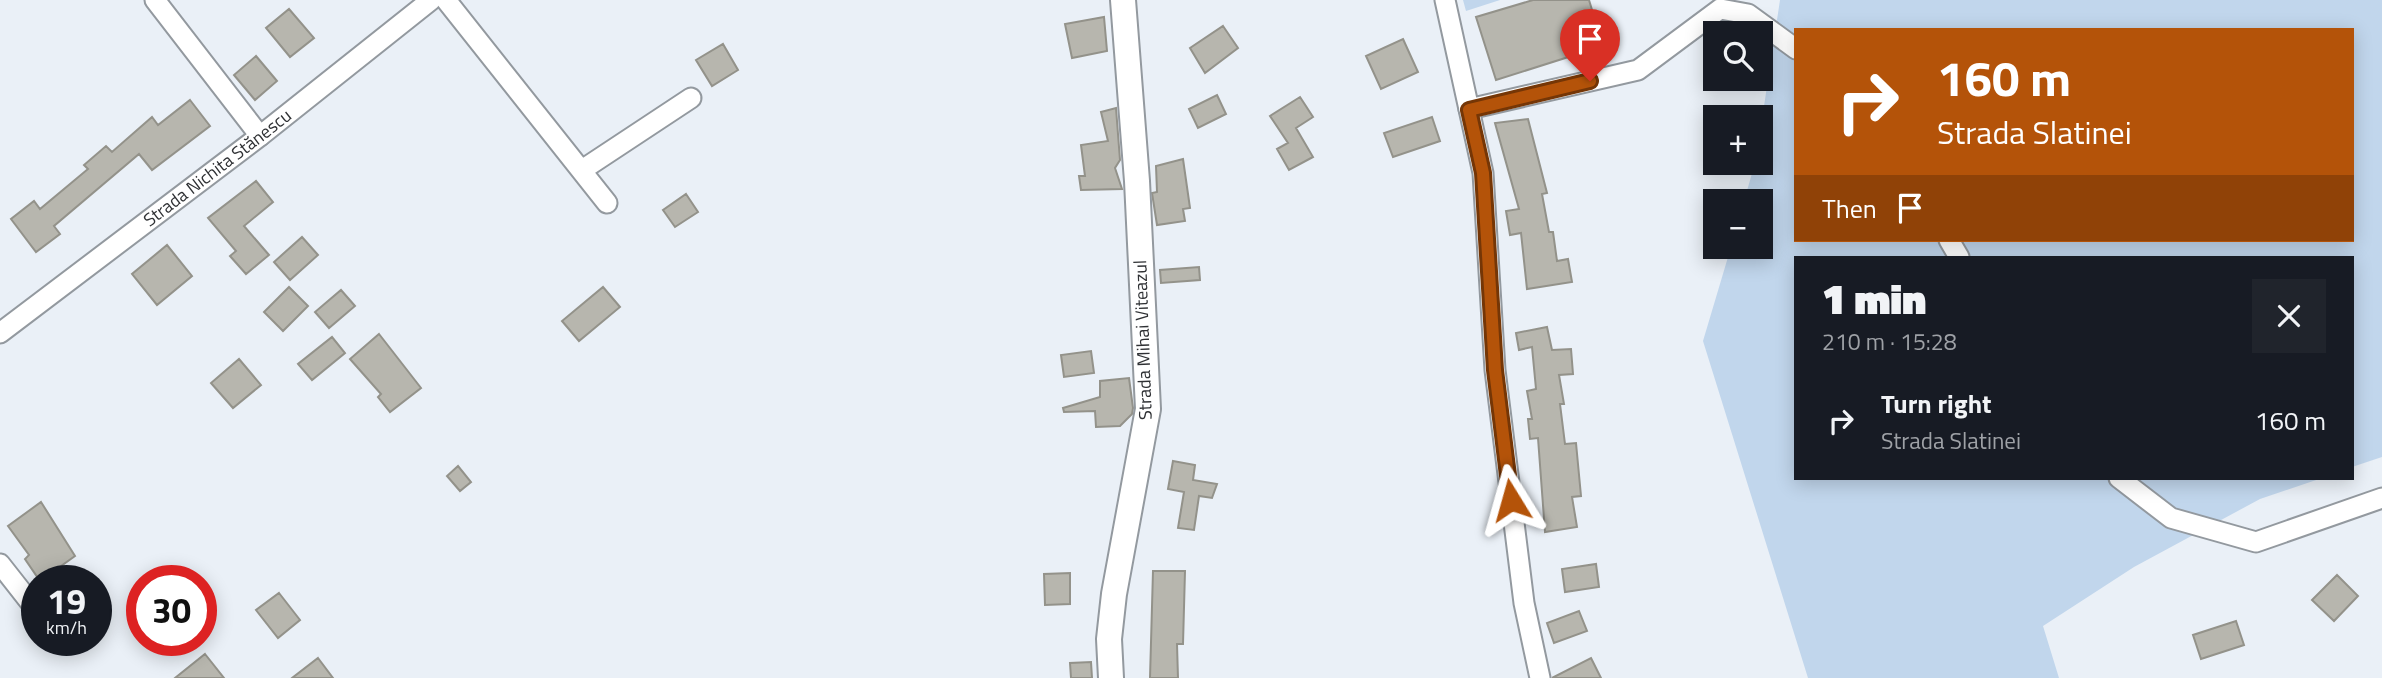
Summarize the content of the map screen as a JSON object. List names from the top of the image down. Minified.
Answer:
{"streets":{"main road":["Strada Mihai Viteazul"],"street":["Strada Nichita Stănescu"]},"page":{"map_buttons":["+","−"],"turn":["160 m","Strada Slatinei"],"then":"Then","heading":["1 min","210 m · 15:28"],"list":[{"name":"Turn right","note":"Strada Slatinei","value":"160 m"}],"speed":"19 km/h","limit":"30"}}
